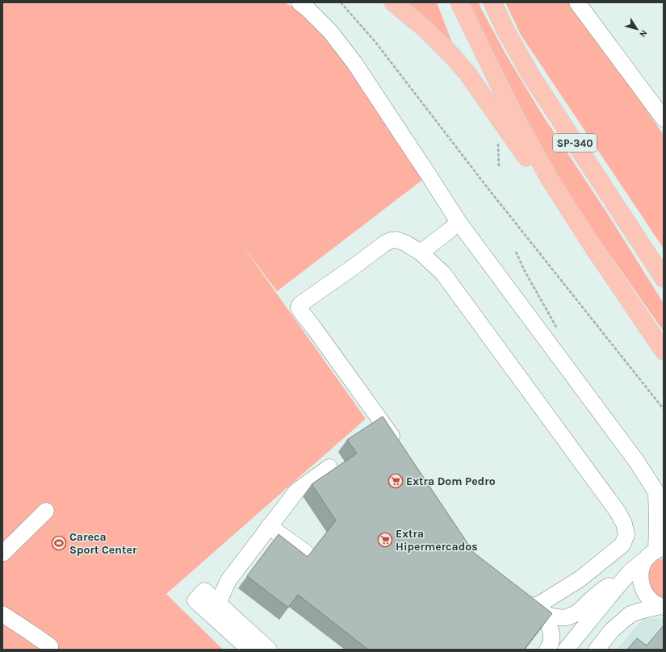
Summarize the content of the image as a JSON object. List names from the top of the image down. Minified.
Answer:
{"streets":{"highway":["SP-340"]},"places":{"supermarket":["Extra Dom Pedro","Extra Hipermercados"],"sports":["Careca Sport Center"]},"north":"bottom right"}
